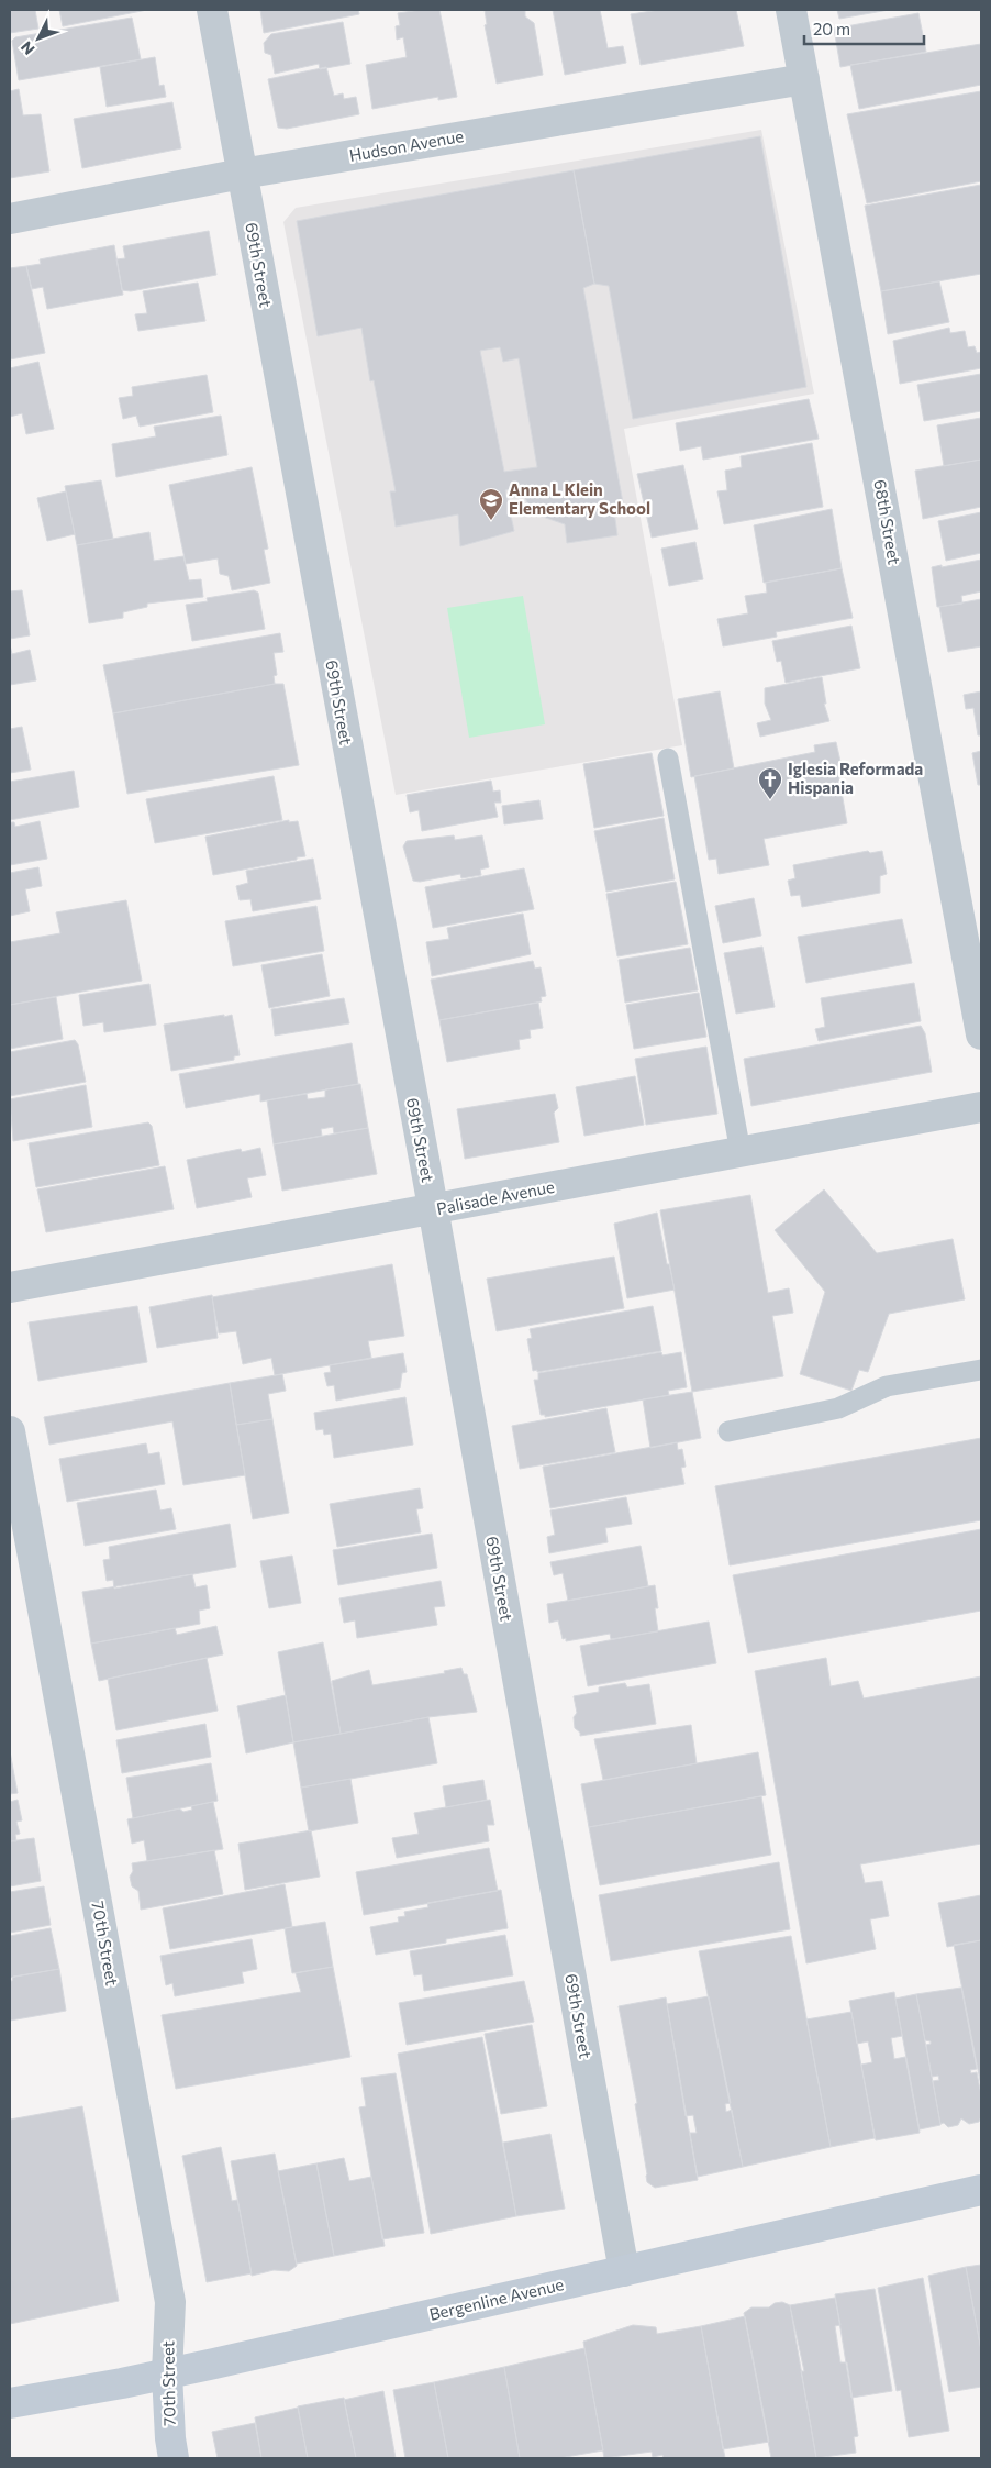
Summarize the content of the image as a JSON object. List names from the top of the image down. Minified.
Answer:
{"streets":{"street":["Hudson Avenue","69th Street","68th Street","Palisade Avenue","70th Street","Bergenline Avenue"]},"crossings":[["Hudson Avenue","69th Street"],["Hudson Avenue","68th Street"],["69th Street","Palisade Avenue"],["69th Street","Bergenline Avenue"],["70th Street","Bergenline Avenue"]],"places":{"school or university":["Anna L Klein Elementary School"],"church":["Iglesia Reformada Hispania"]},"scale_bar":"20 m","north":"bottom left"}
